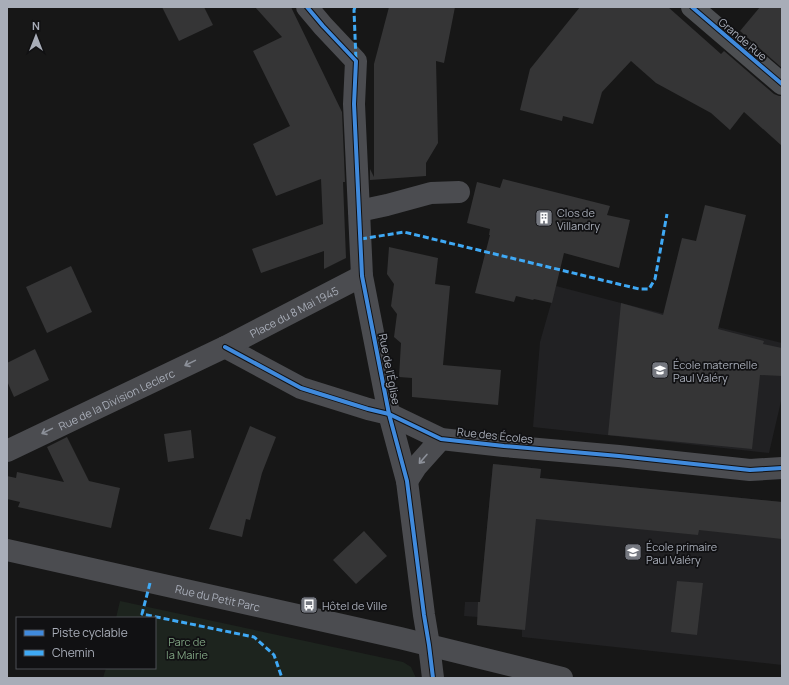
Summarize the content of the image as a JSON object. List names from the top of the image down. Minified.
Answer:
{"streets":{"main road":["Grande Rue"],"street":["Place du 8 Mai 1945","Rue de l'Église","Rue de la Division Leclerc","Rue des Écoles","Rue du Petit Parc"]},"crossings":[["Place du 8 Mai 1945","Rue de l'Église"],["Place du 8 Mai 1945","Rue de la Division Leclerc"],["Place du 8 Mai 1945","Rue des Écoles"],["Rue de l'Église","Rue des Écoles"],["Rue de l'Église","Rue du Petit Parc"],["Rue de la Division Leclerc","Rue des Écoles"]],"one_way":["Rue de la Division Leclerc"],"parks":["Parc de la Mairie"],"places":{"building":["Clos de Villandry"],"school or university":["École maternelle Paul Valéry","École primaire Paul Valéry"],"bus stop":["Hôtel de Ville"]},"legend":["Piste cyclable","Chemin"],"north":"top"}
